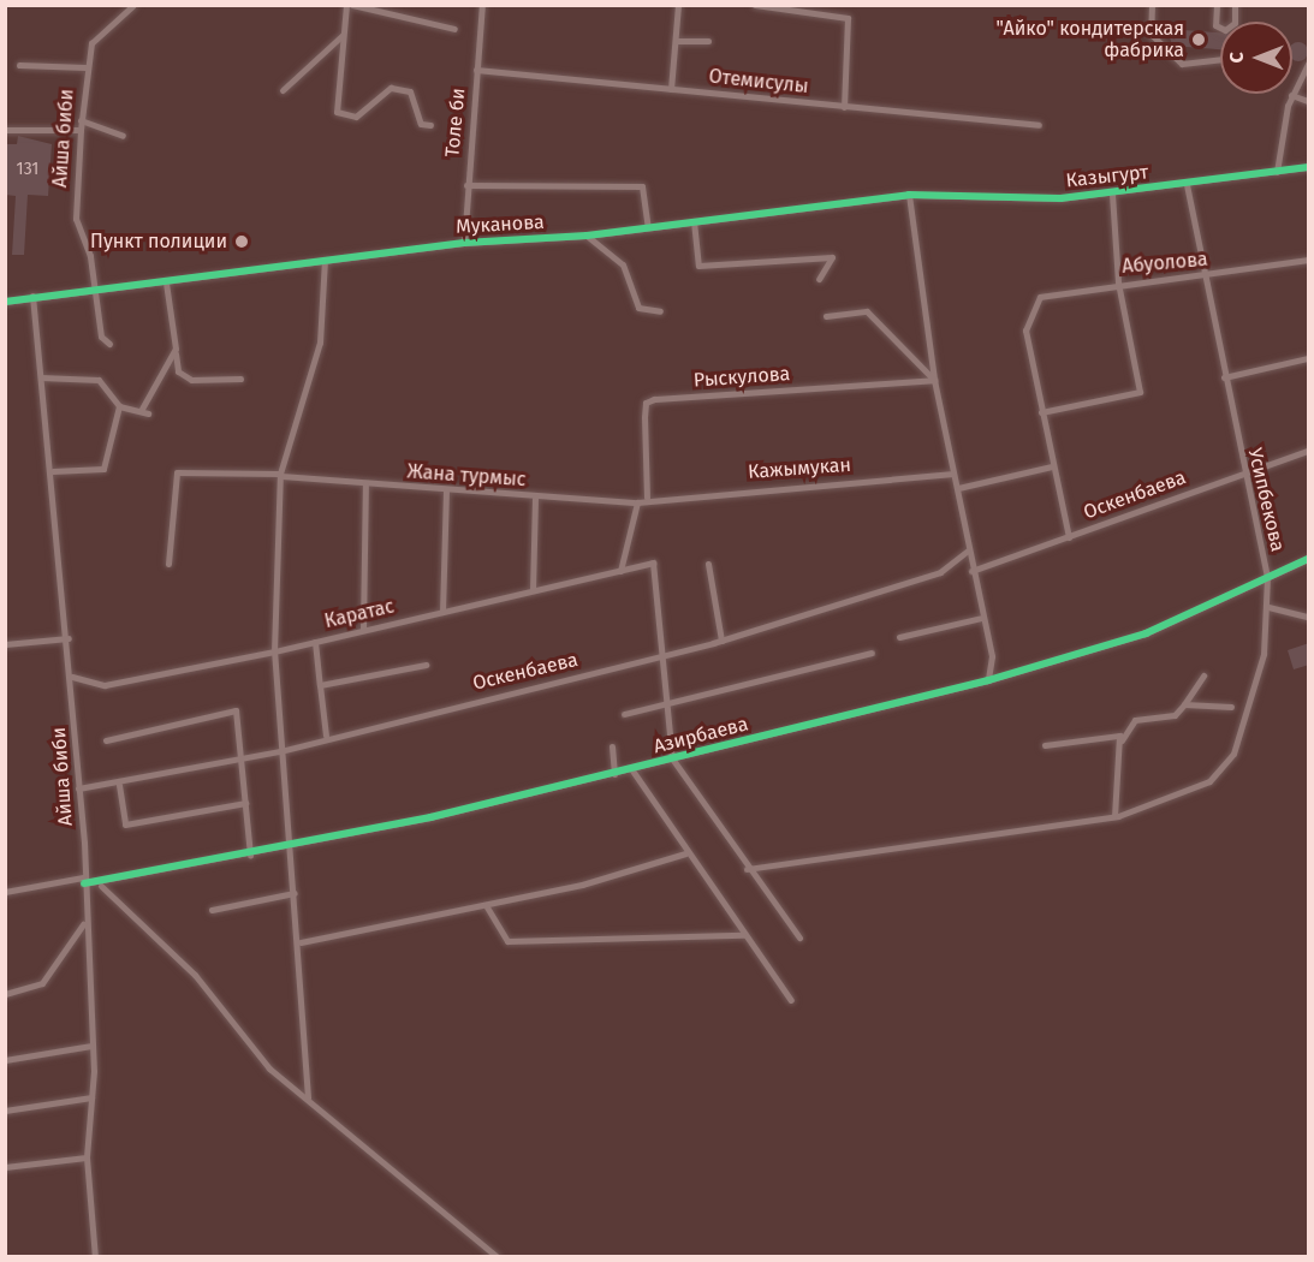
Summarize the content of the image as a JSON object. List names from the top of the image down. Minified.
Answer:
{"streets":{"street":["Отемисулы","Толе би","Айша биби","Казыгурт","Муканова","Абуолова","Рыскулова","Кажымукан","Жана турмыс","Оскенбаева","Усипбекова","Каратас","Азирбаева"]},"crossings":[["Отемисулы","Толе би"],["Толе би","Муканова"],["Айша биби","Муканова"],["Айша биби","Оскенбаева"],["Айша биби","Каратас"],["Айша биби","Азирбаева"],["Казыгурт","Муканова"],["Казыгурт","Усипбекова"],["Абуолова","Усипбекова"],["Рыскулова","Кажымукан"],["Рыскулова","Жана турмыс"],["Кажымукан","Жана турмыс"],["Оскенбаева","Усипбекова"],["Оскенбаева","Каратас"],["Усипбекова","Азирбаева"]],"places":["\"Айко\" кондитерская фабрика","Пункт полиции"],"house_numbers":["131"],"north":"left"}
